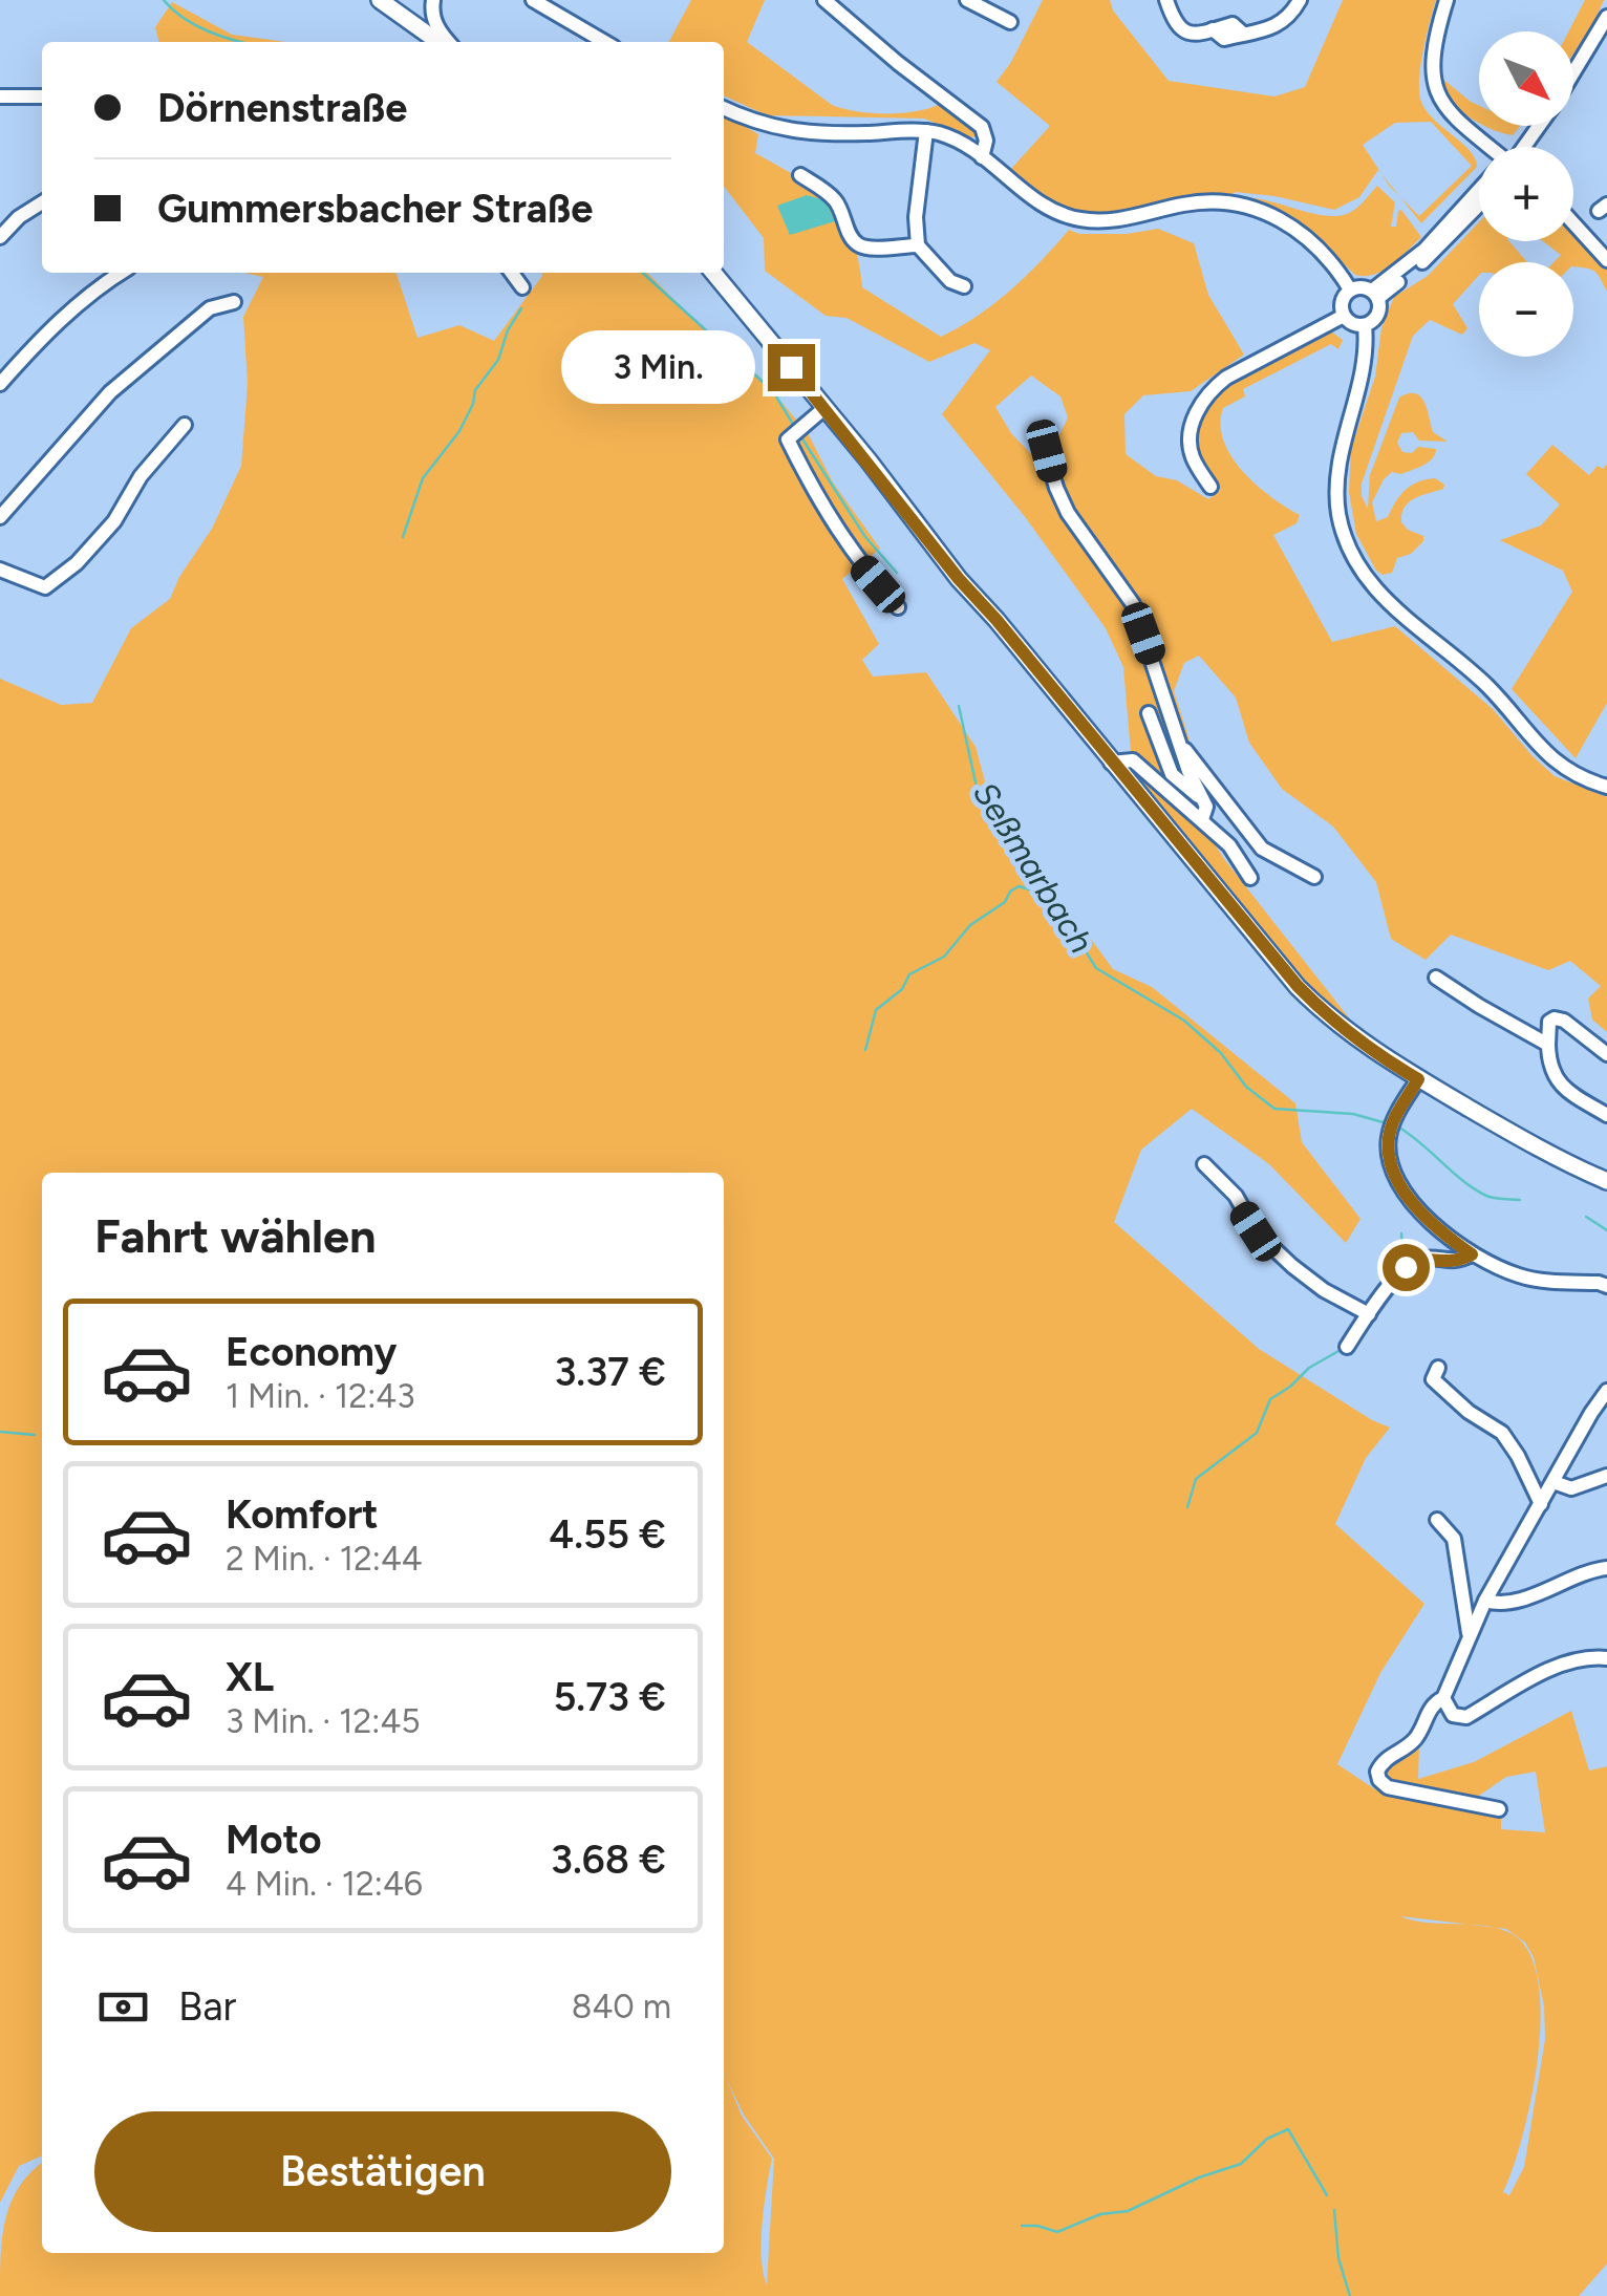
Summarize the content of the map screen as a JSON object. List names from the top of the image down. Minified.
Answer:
{"water":["Seßmarbach"],"north":"bottom right","page":{"map_buttons":["+","−"],"banner":["Dörnenstraße","Gummersbacher Straße"],"bubble":"3 Min.","heading":"Fahrt wählen","list":[{"name":"Economy","note":"1 Min. · 12:43","value":"3.37 €"},{"name":"Komfort","note":"2 Min. · 12:44","value":"4.55 €"},{"name":"XL","note":"3 Min. · 12:45","value":"5.73 €"},{"name":"Moto","note":"4 Min. · 12:46","value":"3.68 €"}],"pay":["Bar","840 m"],"buttons":"Bestätigen"}}
